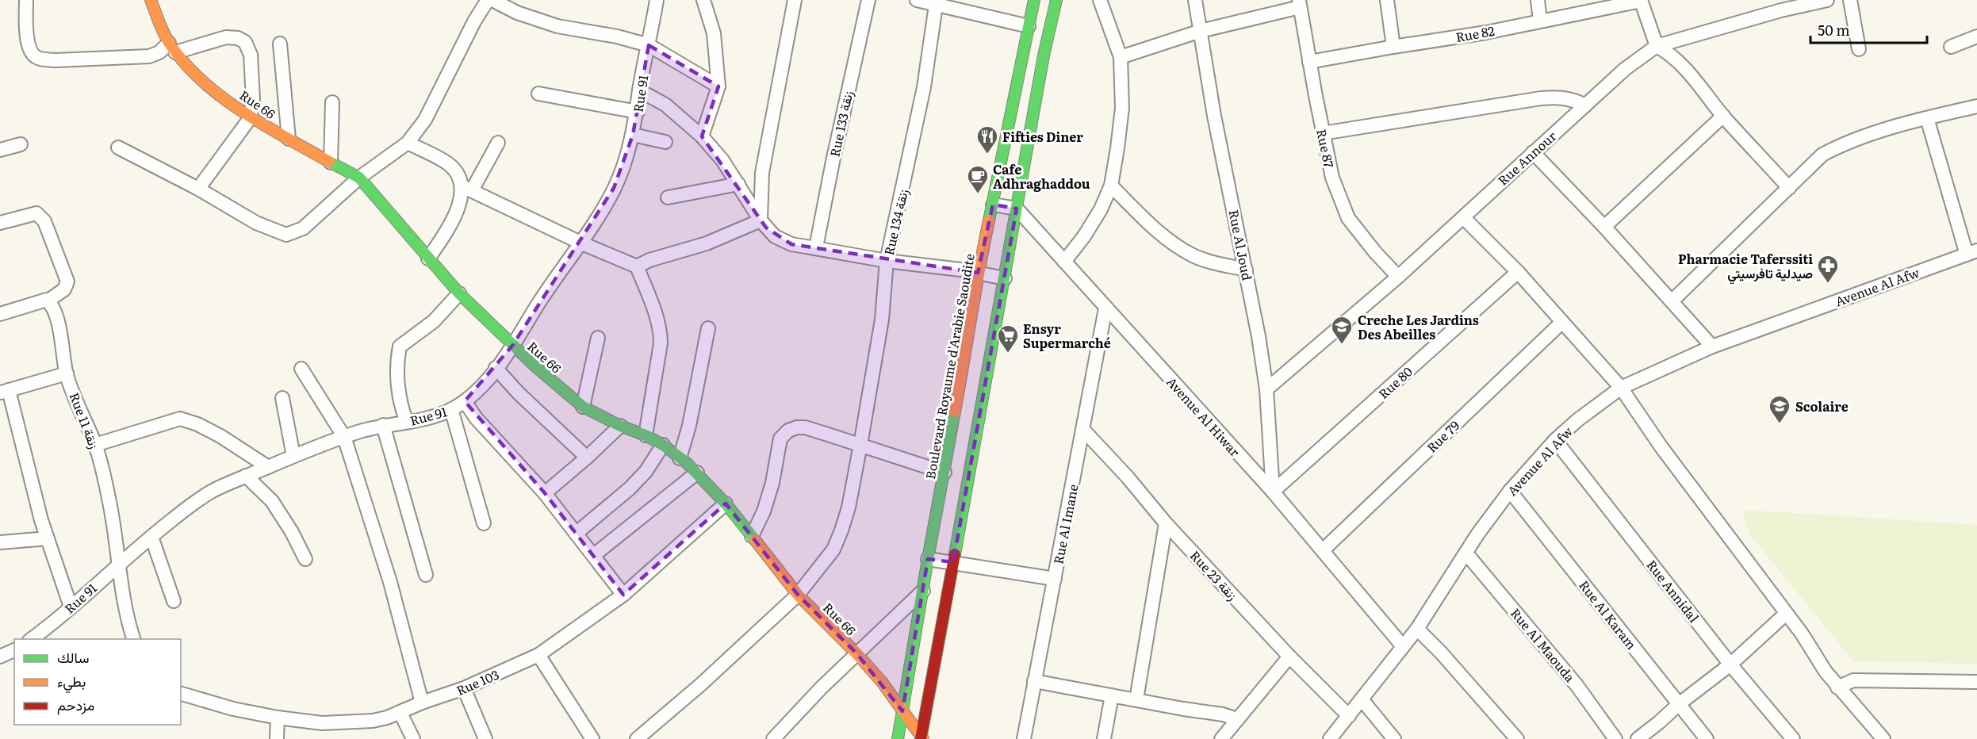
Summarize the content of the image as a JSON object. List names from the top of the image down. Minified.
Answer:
{"streets":{"main road":["Rue 66","Boulevard Royaume d'Arabie Saoudite"],"street":["Rue 82","Rue 91","Rue 133 زنقة","Rue 87","Rue Annour","Rue 134 زنقة","Rue Al Joud","Avenue Al Afw","Rue 80","Avenue Al Hiwar","Rue 11 زنقة","Rue 79","Rue Al Imane","Rue 23 زنقة","Rue Annidal","Rue Al Karam","Rue Al Maouda","Rue 103"]},"crossings":[["Rue 82","Rue 87"],["Rue 91","Rue 66"],["Rue 91","Rue 11 زنقة"],["Rue 66","Rue 134 زنقة"],["Rue 66","Boulevard Royaume d'Arabie Saoudite"],["Rue 66","Rue 103"],["Rue 87","Rue Annour"],["Rue Annour","Rue Al Joud"],["Rue Al Joud","Rue 80"],["Rue Al Joud","Avenue Al Hiwar"],["Avenue Al Afw","Avenue Al Hiwar"],["Avenue Al Afw","Rue 23 زنقة"],["Avenue Al Afw","Rue Annidal"],["Avenue Al Afw","Rue Al Karam"],["Avenue Al Afw","Rue Al Maouda"],["Rue 80","Avenue Al Hiwar"],["Avenue Al Hiwar","Rue 79"],["Avenue Al Hiwar","Rue Al Imane"],["Rue Al Imane","Rue 23 زنقة"]],"places":{"restaurant":["Fifties Diner"],"cafe":["Cafe Adhraghaddou"],"pharmacy":["Pharmacie Taferssiti صيدلية تافرسيتي"],"school or university":["Creche Les Jardins Des Abeilles","Scolaire"],"supermarket":["Ensyr Supermarché"]},"legend":["سالك","بطيء","مزدحم"],"scale_bar":"50 m"}
